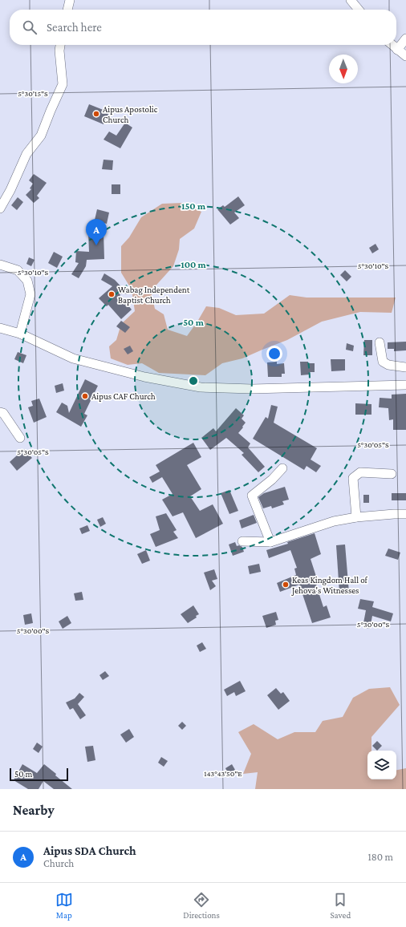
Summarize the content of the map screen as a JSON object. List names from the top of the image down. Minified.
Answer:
{"places":["Aipus Apostolic Church","Wabag Independent Baptist Church","Aipus CAF Church","Keas Kingdom Hall of Jehova's Witnesses"],"scale_bar":"50 m","north":"bottom","page":{"search":"Search here","pins":"A","scale":"50 m","heading":"Nearby","list":[{"mark":"A","name":"Aipus SDA Church","note":"Church","value":"180 m"}],"nav":["Map","Directions","Saved"]},"coordinates":["5°30'15\"S","5°30'10\"S","5°30'05\"S","5°30'00\"S","143°43'50\"E"],"rings":["150 m","100 m","50 m"]}
